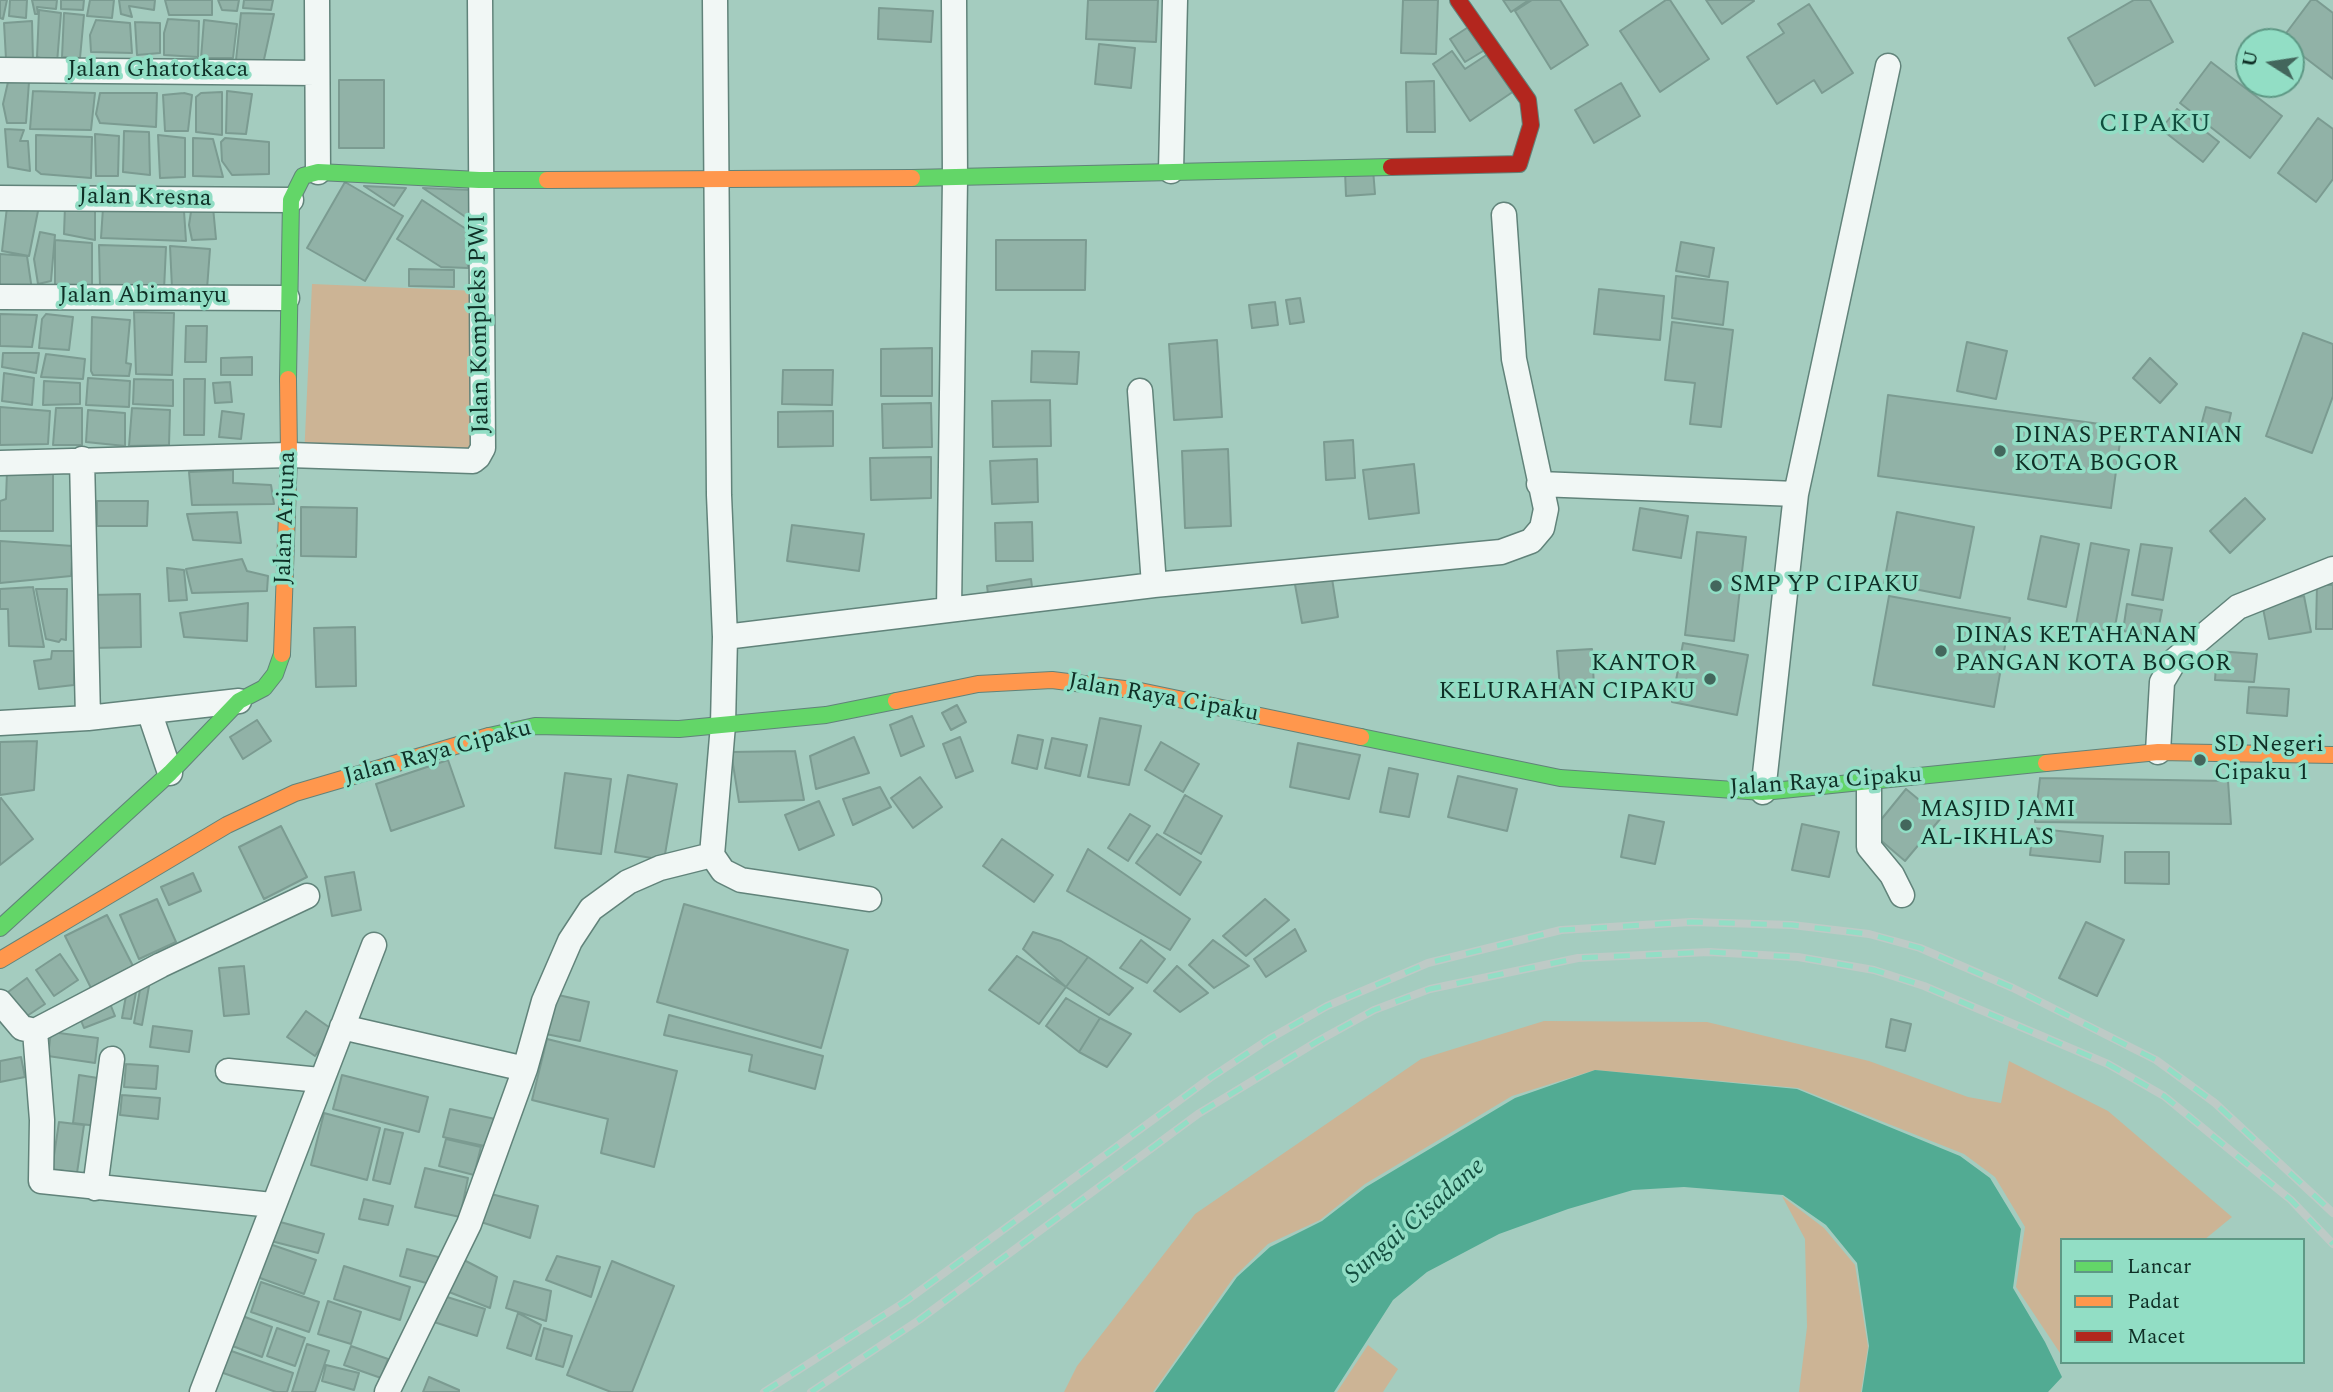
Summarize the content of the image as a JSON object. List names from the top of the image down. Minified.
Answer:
{"streets":{"street":["Jalan Ghatotkaca","Jalan Kresna","Jalan Abimanyu","Jalan Kompleks PWI","Jalan Arjuna","Jalan Raya Cipaku"]},"crossings":[["Jalan Kresna","Jalan Arjuna"],["Jalan Abimanyu","Jalan Arjuna"],["Jalan Kompleks PWI","Jalan Arjuna"]],"districts":["CIPAKU"],"water":["Sungai Cisadane"],"places":["DINAS PERTANIAN KOTA BOGOR","SMP YP CIPAKU","DINAS KETAHANAN PANGAN KOTA BOGOR","KANTOR KELURAHAN CIPAKU","SD Negeri Cipaku 1","MASJID JAMI AL-IKHLAS"],"legend":["Lancar","Padat","Macet"],"north":"left"}
